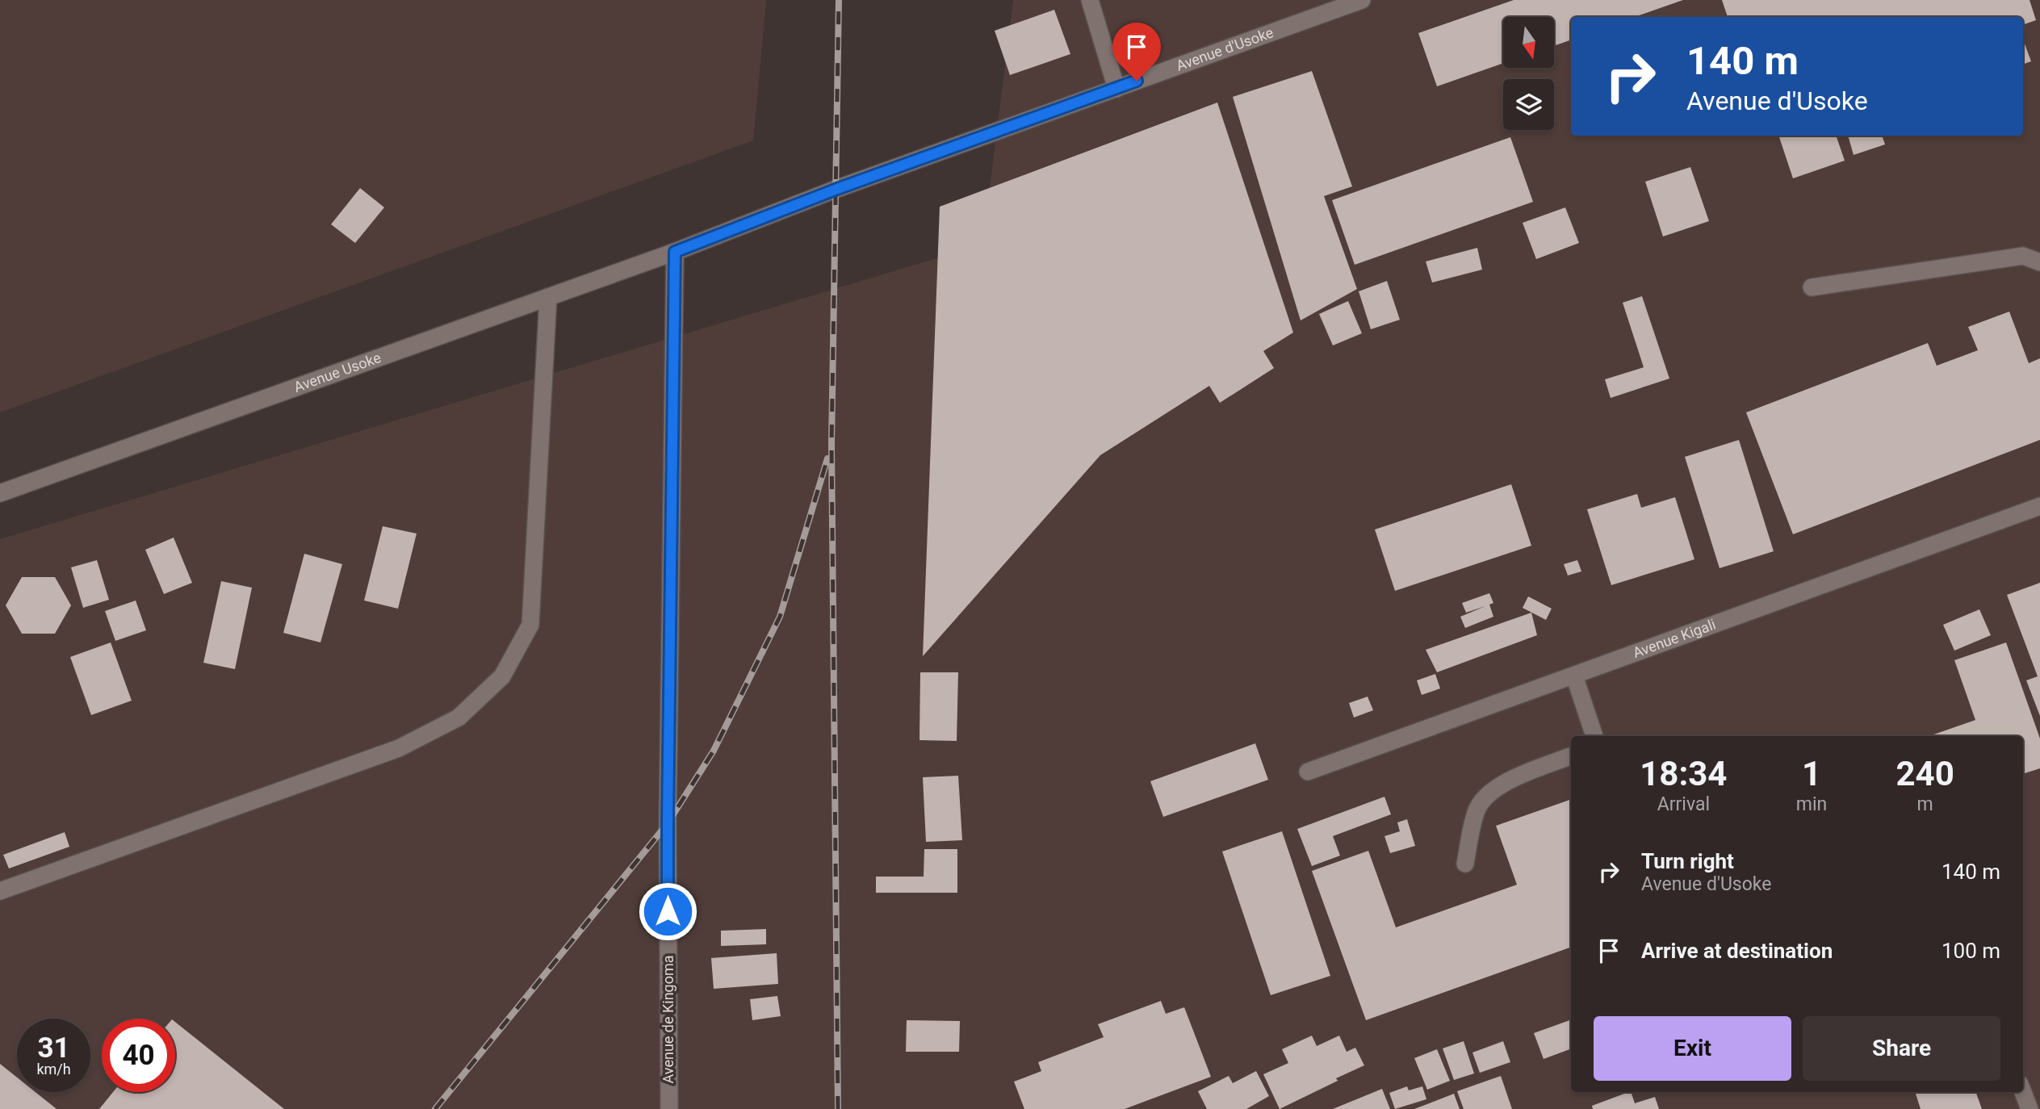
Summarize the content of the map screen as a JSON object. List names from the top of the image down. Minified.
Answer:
{"streets":{"street":["Avenue d'Usoke","Avenue Usoke","Avenue Kigali","Avenue de Kingoma"]},"crossings":[["Avenue d'Usoke","Avenue Usoke"],["Avenue d'Usoke","Avenue de Kingoma"],["Avenue Usoke","Avenue de Kingoma"]],"north":"bottom","page":{"turn":["140 m","Avenue d'Usoke"],"eta":["18:34","Arrival","1","min","240","m"],"list":[{"name":"Turn right","note":"Avenue d'Usoke","value":"140 m"},{"name":"Arrive at destination","value":"100 m"}],"buttons":["Exit","Share"],"speed":"31 km/h","limit":"40"}}
